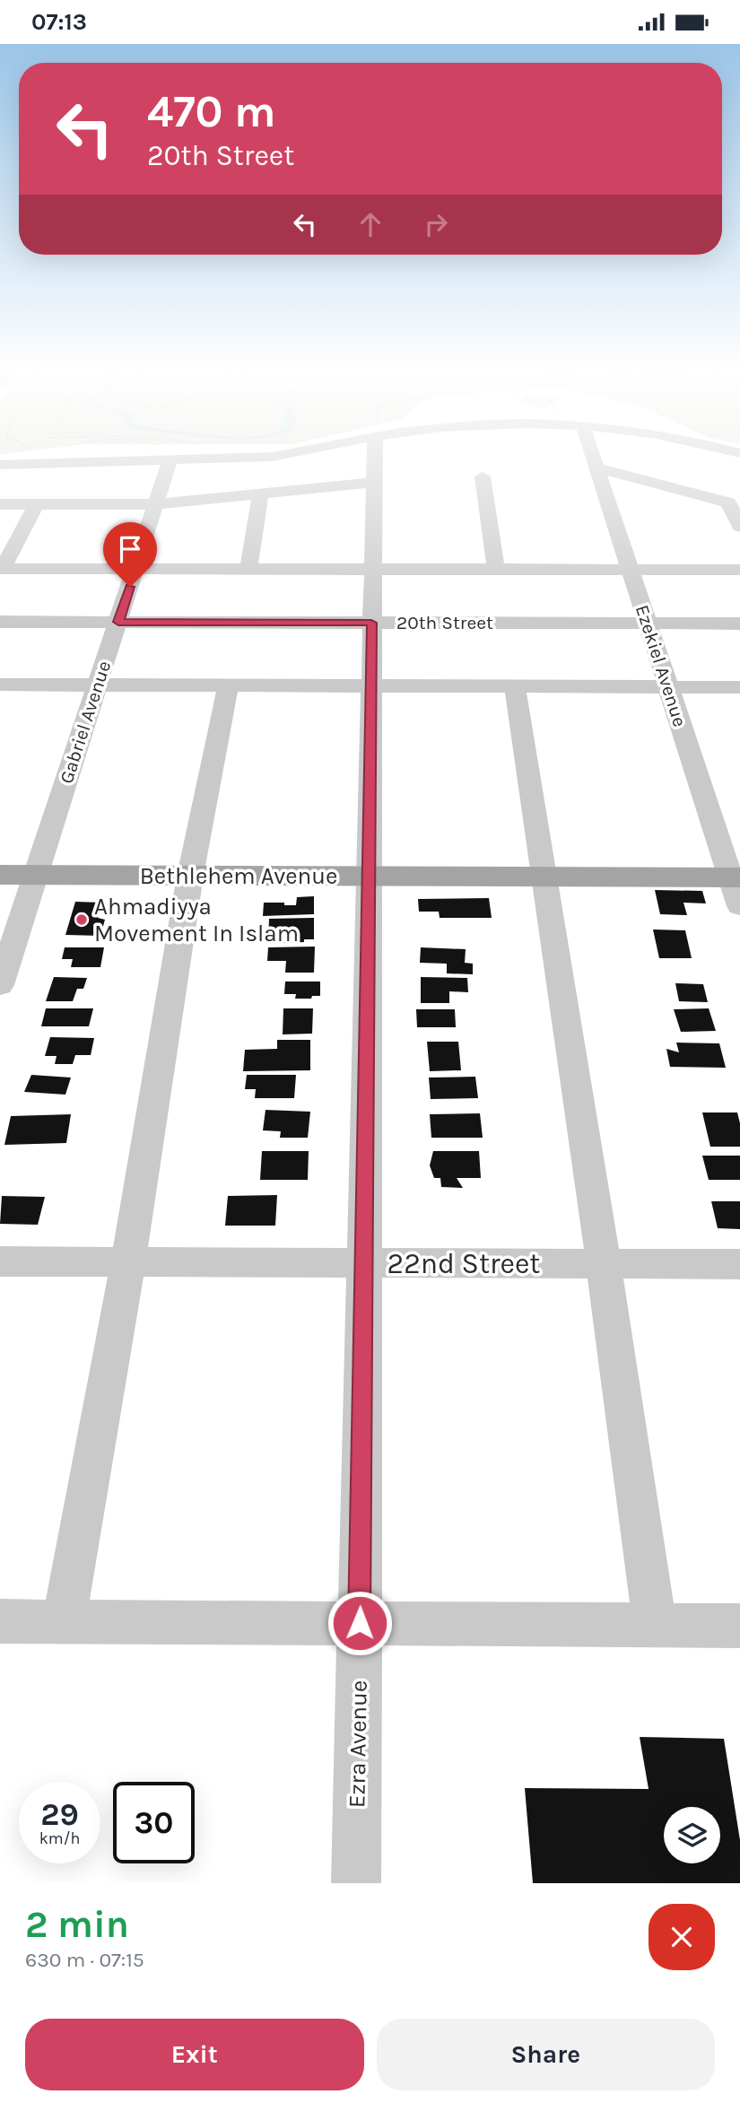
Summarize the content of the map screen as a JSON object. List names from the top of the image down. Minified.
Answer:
{"streets":{"main road":["Bethlehem Avenue"],"street":["20th Street","Ezekiel Avenue","Gabriel Avenue","22nd Street","Ezra Avenue"]},"crossings":[["20th Street","Ezekiel Avenue"],["20th Street","Gabriel Avenue"],["20th Street","Ezra Avenue"],["Ezekiel Avenue","Bethlehem Avenue"],["Gabriel Avenue","Bethlehem Avenue"],["Bethlehem Avenue","Ezra Avenue"],["22nd Street","Ezra Avenue"]],"places":["Ahmadiyya Movement In Islam"],"page":{"status":"07:13","turn":["470 m","20th Street"],"speed":"29 km/h","limit":"30","heading":["2 min","630 m · 07:15"],"buttons":["Exit","Share"]}}
